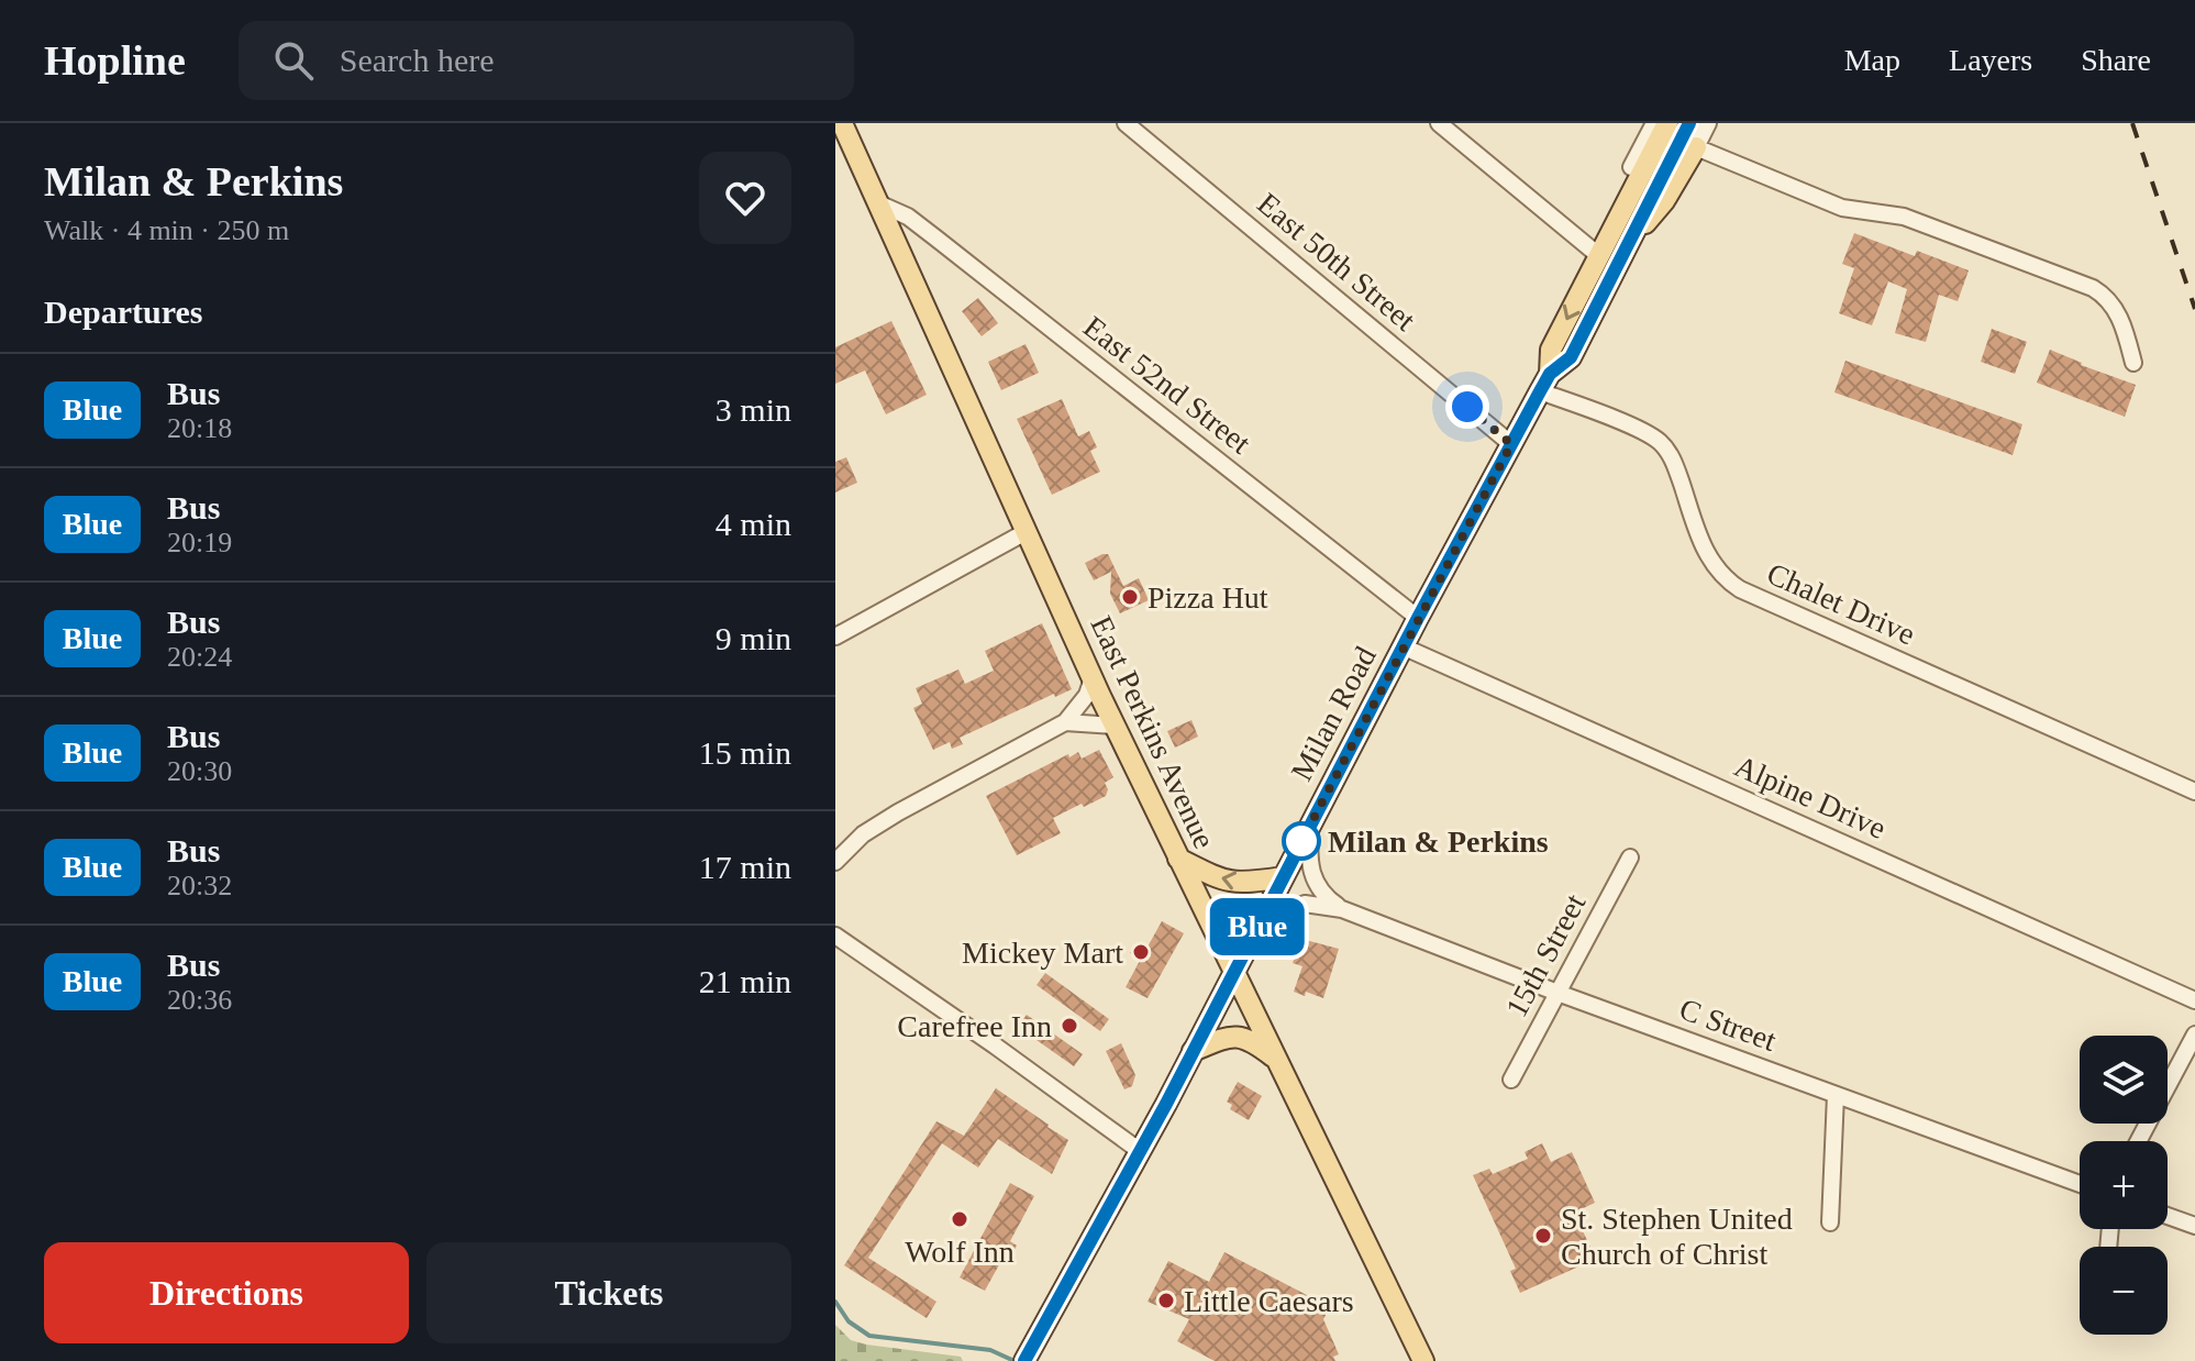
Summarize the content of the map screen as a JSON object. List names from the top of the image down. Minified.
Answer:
{"streets":{"main road":["Milan Road","East Perkins Avenue"],"street":["East 50th Street","East 52nd Street","Chalet Drive","Alpine Drive","15th Street","C Street"]},"crossings":[["East 50th Street","Milan Road"],["East 52nd Street","Milan Road"],["East 52nd Street","East Perkins Avenue"],["Chalet Drive","Milan Road"],["Milan Road","East Perkins Avenue"],["Milan Road","Alpine Drive"],["Milan Road","C Street"],["15th Street","C Street"]],"places":["Pizza Hut","Milan & Perkins","Mickey Mart","Carefree Inn","Wolf Inn","St. Stephen United Church of Christ","Little Caesars"],"lines":["bus line Blue"],"page":{"header":"Hopline","search":"Search here","nav":["Map","Layers","Share"],"heading":[["Milan & Perkins","Walk · 4 min · 250 m"],"Departures"],"on_map":"Blue","list":[{"mark":"Blue","name":"Bus","note":"20:18","value":"3 min"},{"mark":"Blue","name":"Bus","note":"20:19","value":"4 min"},{"mark":"Blue","name":"Bus","note":"20:24","value":"9 min"},{"mark":"Blue","name":"Bus","note":"20:30","value":"15 min"},{"mark":"Blue","name":"Bus","note":"20:32","value":"17 min"},{"mark":"Blue","name":"Bus","note":"20:36","value":"21 min"}],"map_buttons":["+","−"],"buttons":["Directions","Tickets"]}}
